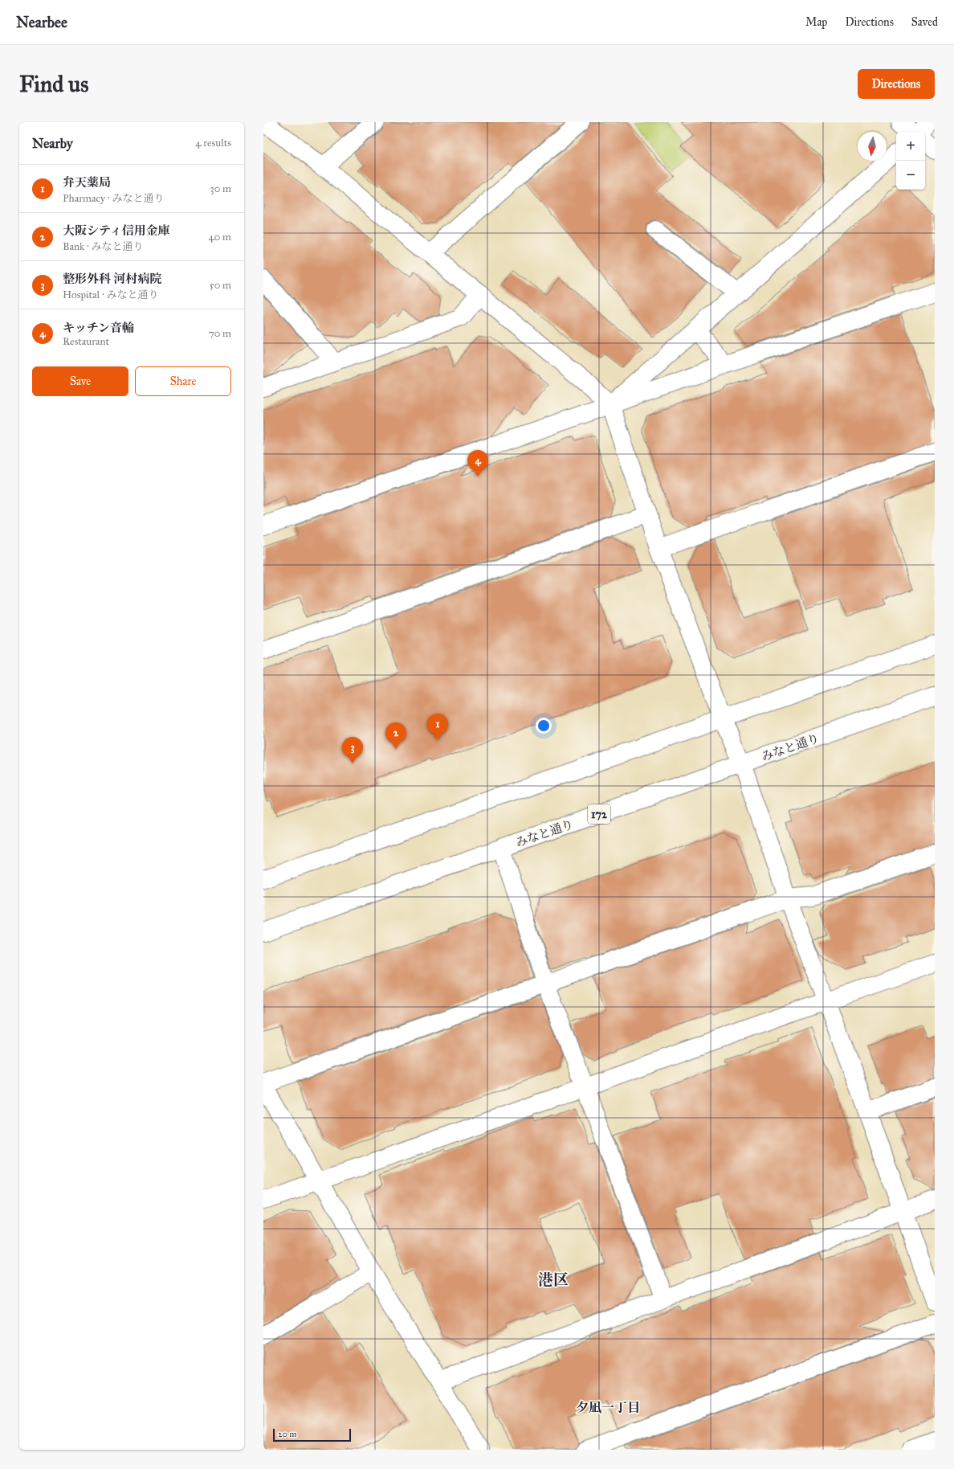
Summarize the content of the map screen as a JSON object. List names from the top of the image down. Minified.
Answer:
{"streets":{"main road":["みなと通り","172"]},"districts":["港区","夕凪一丁目"],"scale_bar":"20 m","north":"bottom","page":{"header":"Nearbee","nav":["Map","Directions","Saved"],"buttons":["Directions",["Save","Share"]],"title":"Find us","heading":["Nearby","4 results"],"map_buttons":["+","−"],"list":[{"mark":"1","name":"弁天薬局","note":"Pharmacy · みなと通り","value":"30 m"},{"mark":"2","name":"大阪シティ信用金庫","note":"Bank · みなと通り","value":"40 m"},{"mark":"3","name":"整形外科 河村病院","note":"Hospital · みなと通り","value":"50 m"},{"mark":"4","name":"キッチン音輪","note":"Restaurant","value":"70 m"}],"pins":["4","1","2","3"],"scale":"20 m"}}
